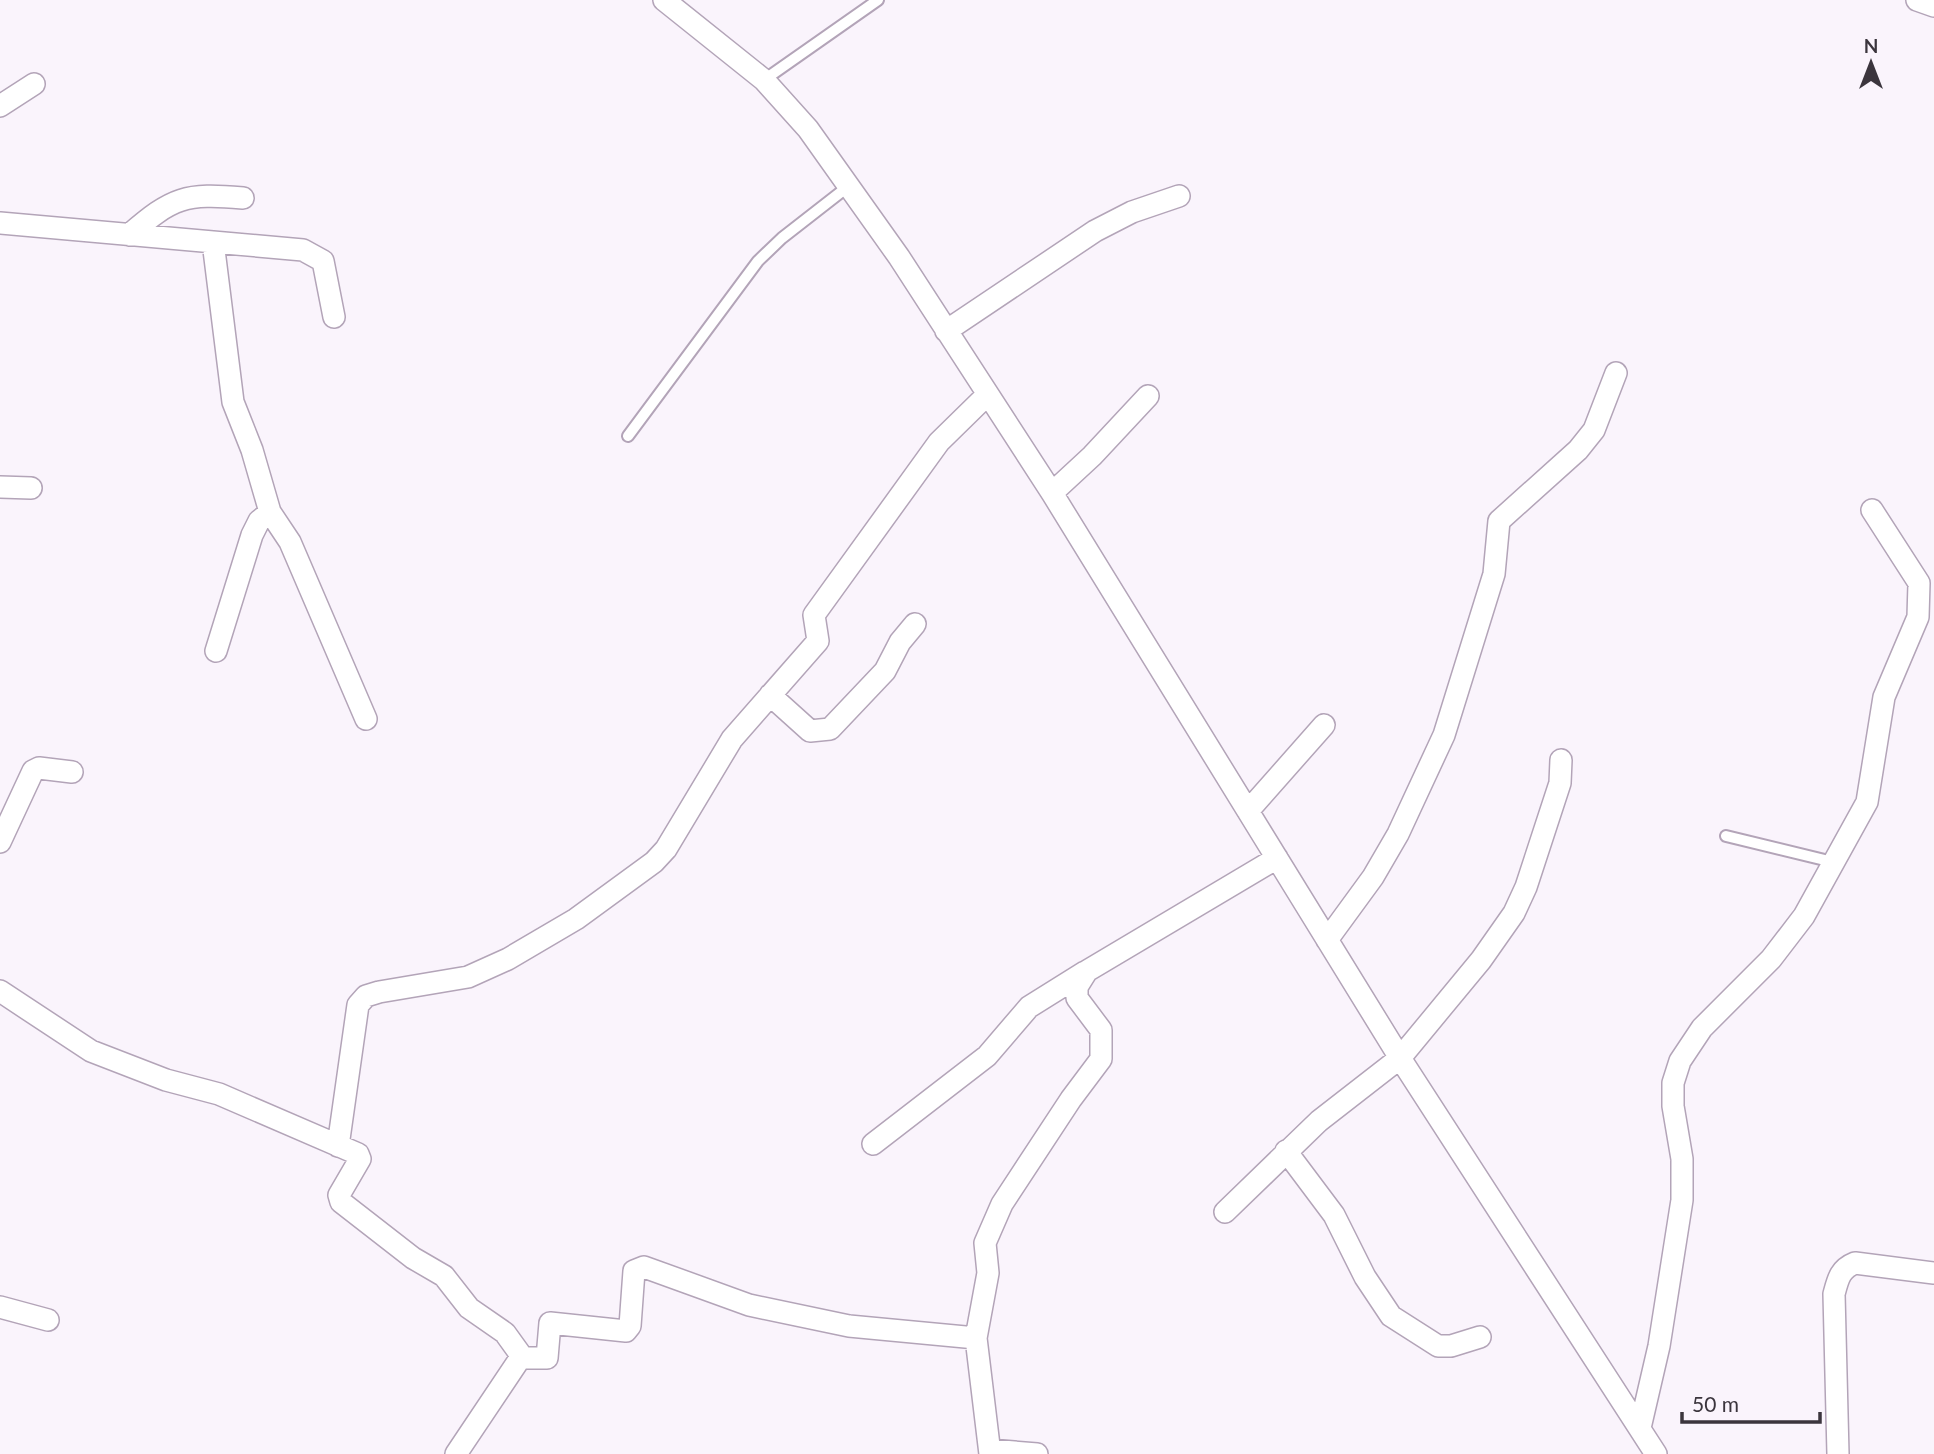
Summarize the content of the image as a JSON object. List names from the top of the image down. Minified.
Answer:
{"scale_bar":"50 m","north":"top"}
